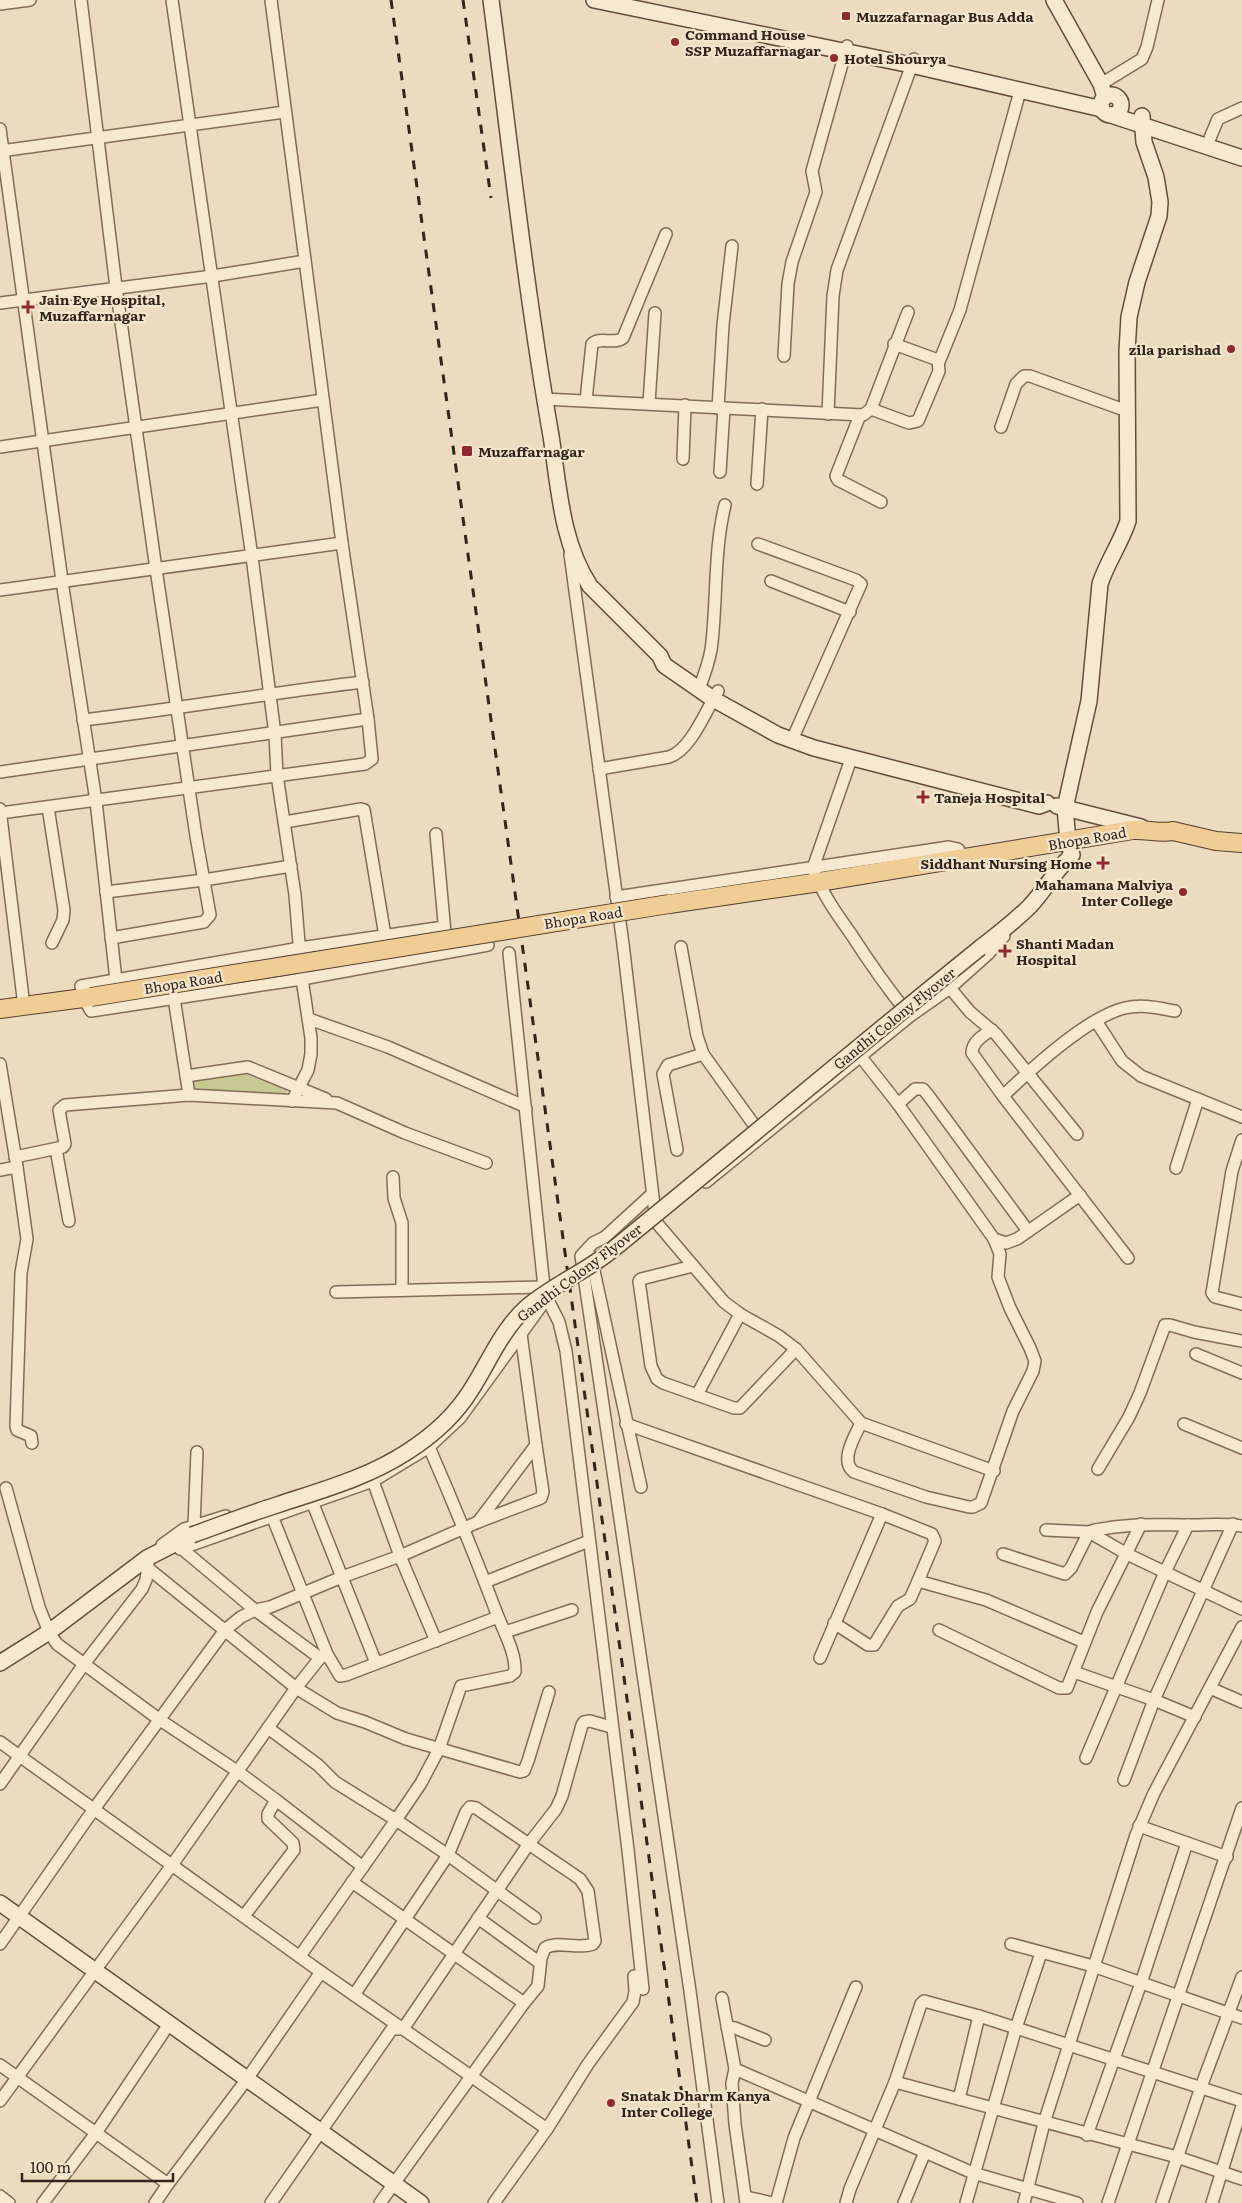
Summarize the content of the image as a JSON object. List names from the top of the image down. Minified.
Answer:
{"streets":{"main road":["Bhopa Road"],"street":["Gandhi Colony Flyover"]},"crossings":[["Bhopa Road","Gandhi Colony Flyover"]],"places":{"transit":["Muzzafarnagar Bus Adda","Muzaffarnagar"],"other":["Command House SSP Muzaffarnagar","Hotel Shourya","zila parishad","Mahamana Malviya Inter College","Snatak Dharm Kanya Inter College"],"health":["Jain Eye Hospital, Muzaffarnagar","Taneja Hospital","Siddhant Nursing Home","Shanti Madan Hospital"]},"scale_bar":"100 m"}
